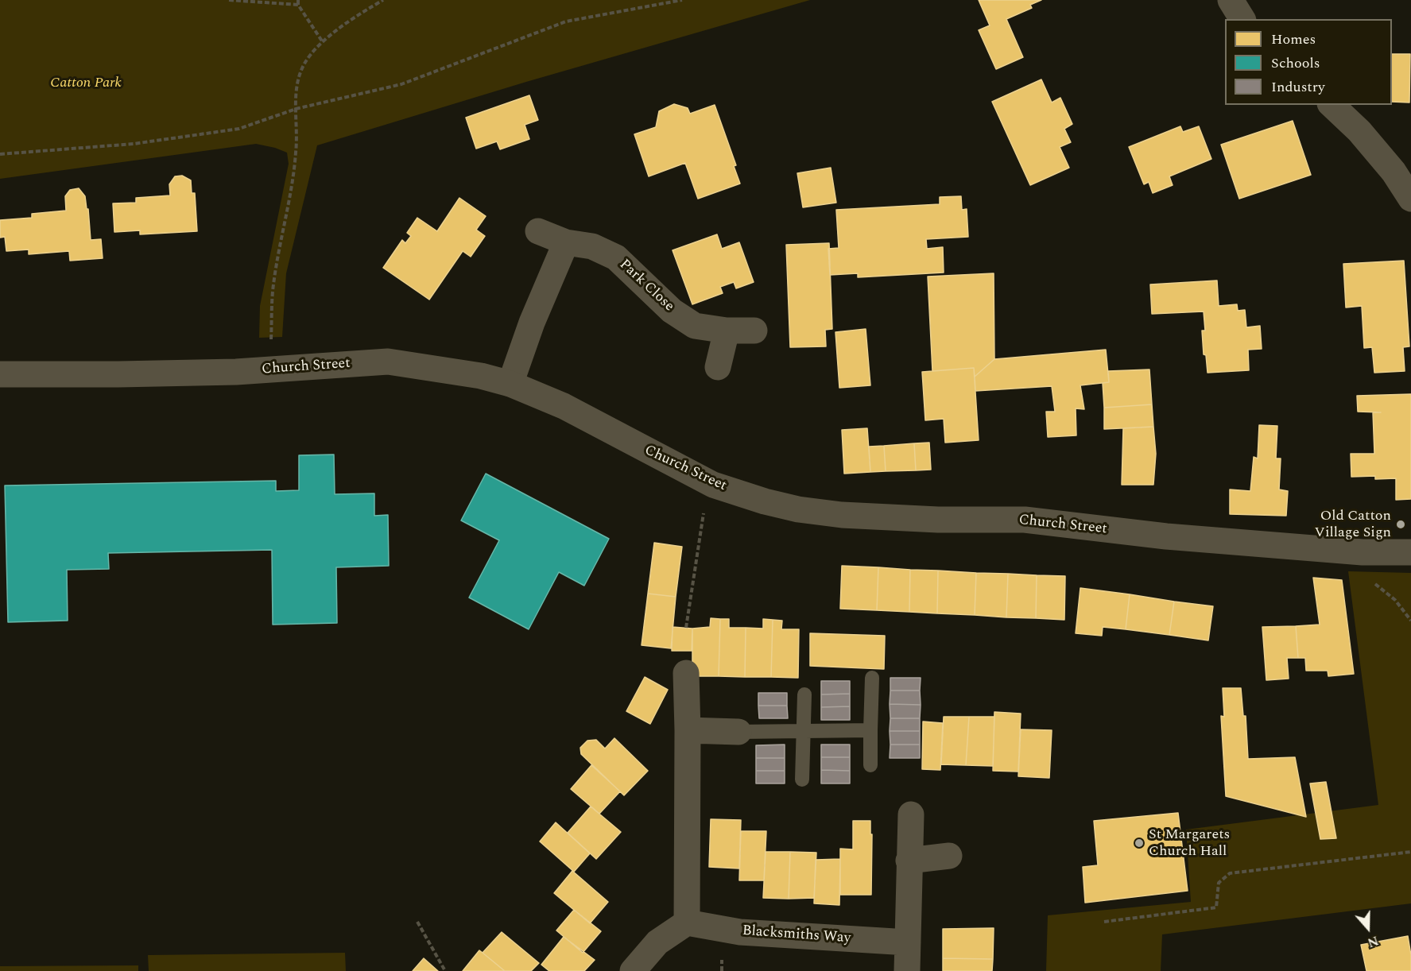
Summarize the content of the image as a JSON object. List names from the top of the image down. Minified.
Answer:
{"streets":{"street":["Park Close","Church Street","Blacksmiths Way"]},"parks":["Catton Park"],"places":["Old Catton Village Sign","St Margarets Church Hall"],"legend":["Homes","Schools","Industry"],"north":"bottom"}
